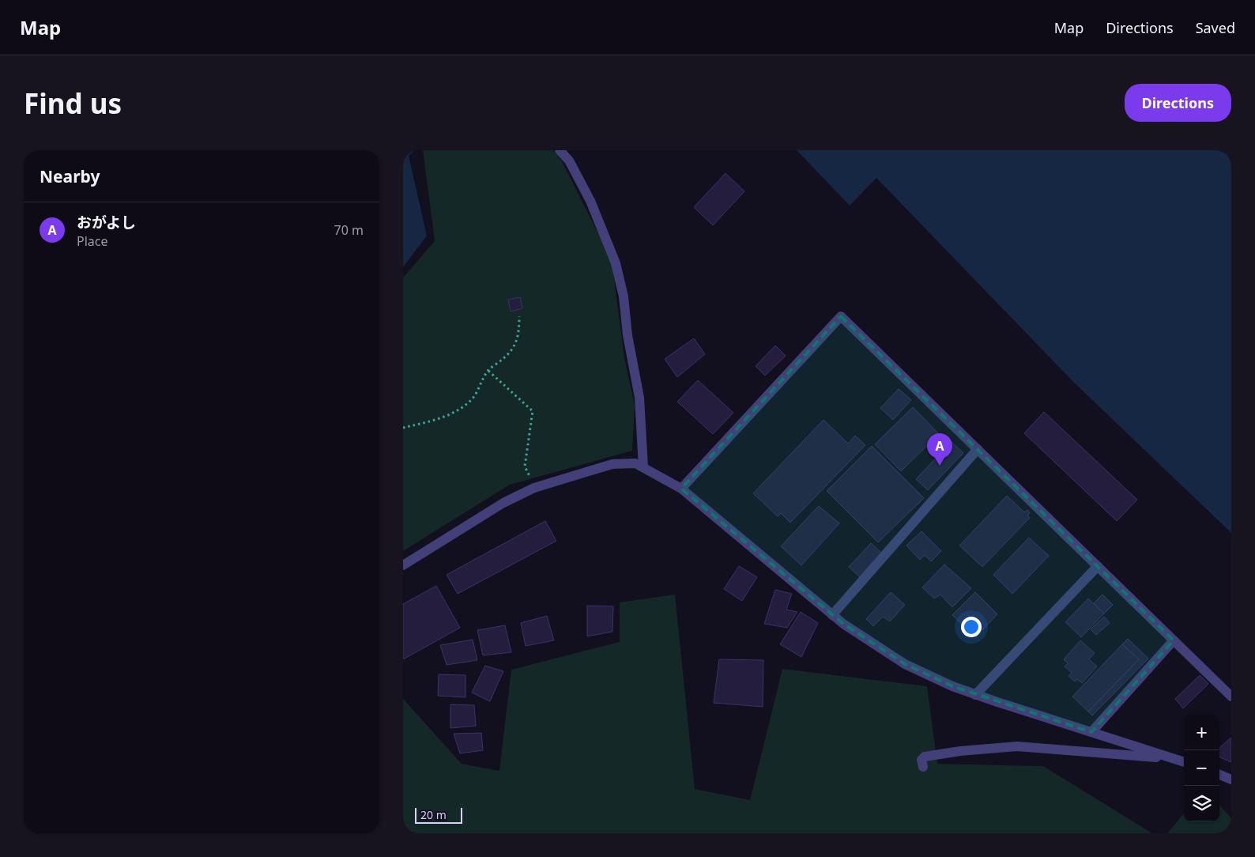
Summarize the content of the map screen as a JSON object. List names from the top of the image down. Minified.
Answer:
{"scale_bar":"20 m","page":{"header":"Map","nav":["Map","Directions","Saved"],"buttons":"Directions","title":"Find us","heading":"Nearby","list":[{"mark":"A","name":"おがよし","note":"Place","value":"70 m"}],"pins":"A","map_buttons":["+","−"],"scale":"20 m"}}
